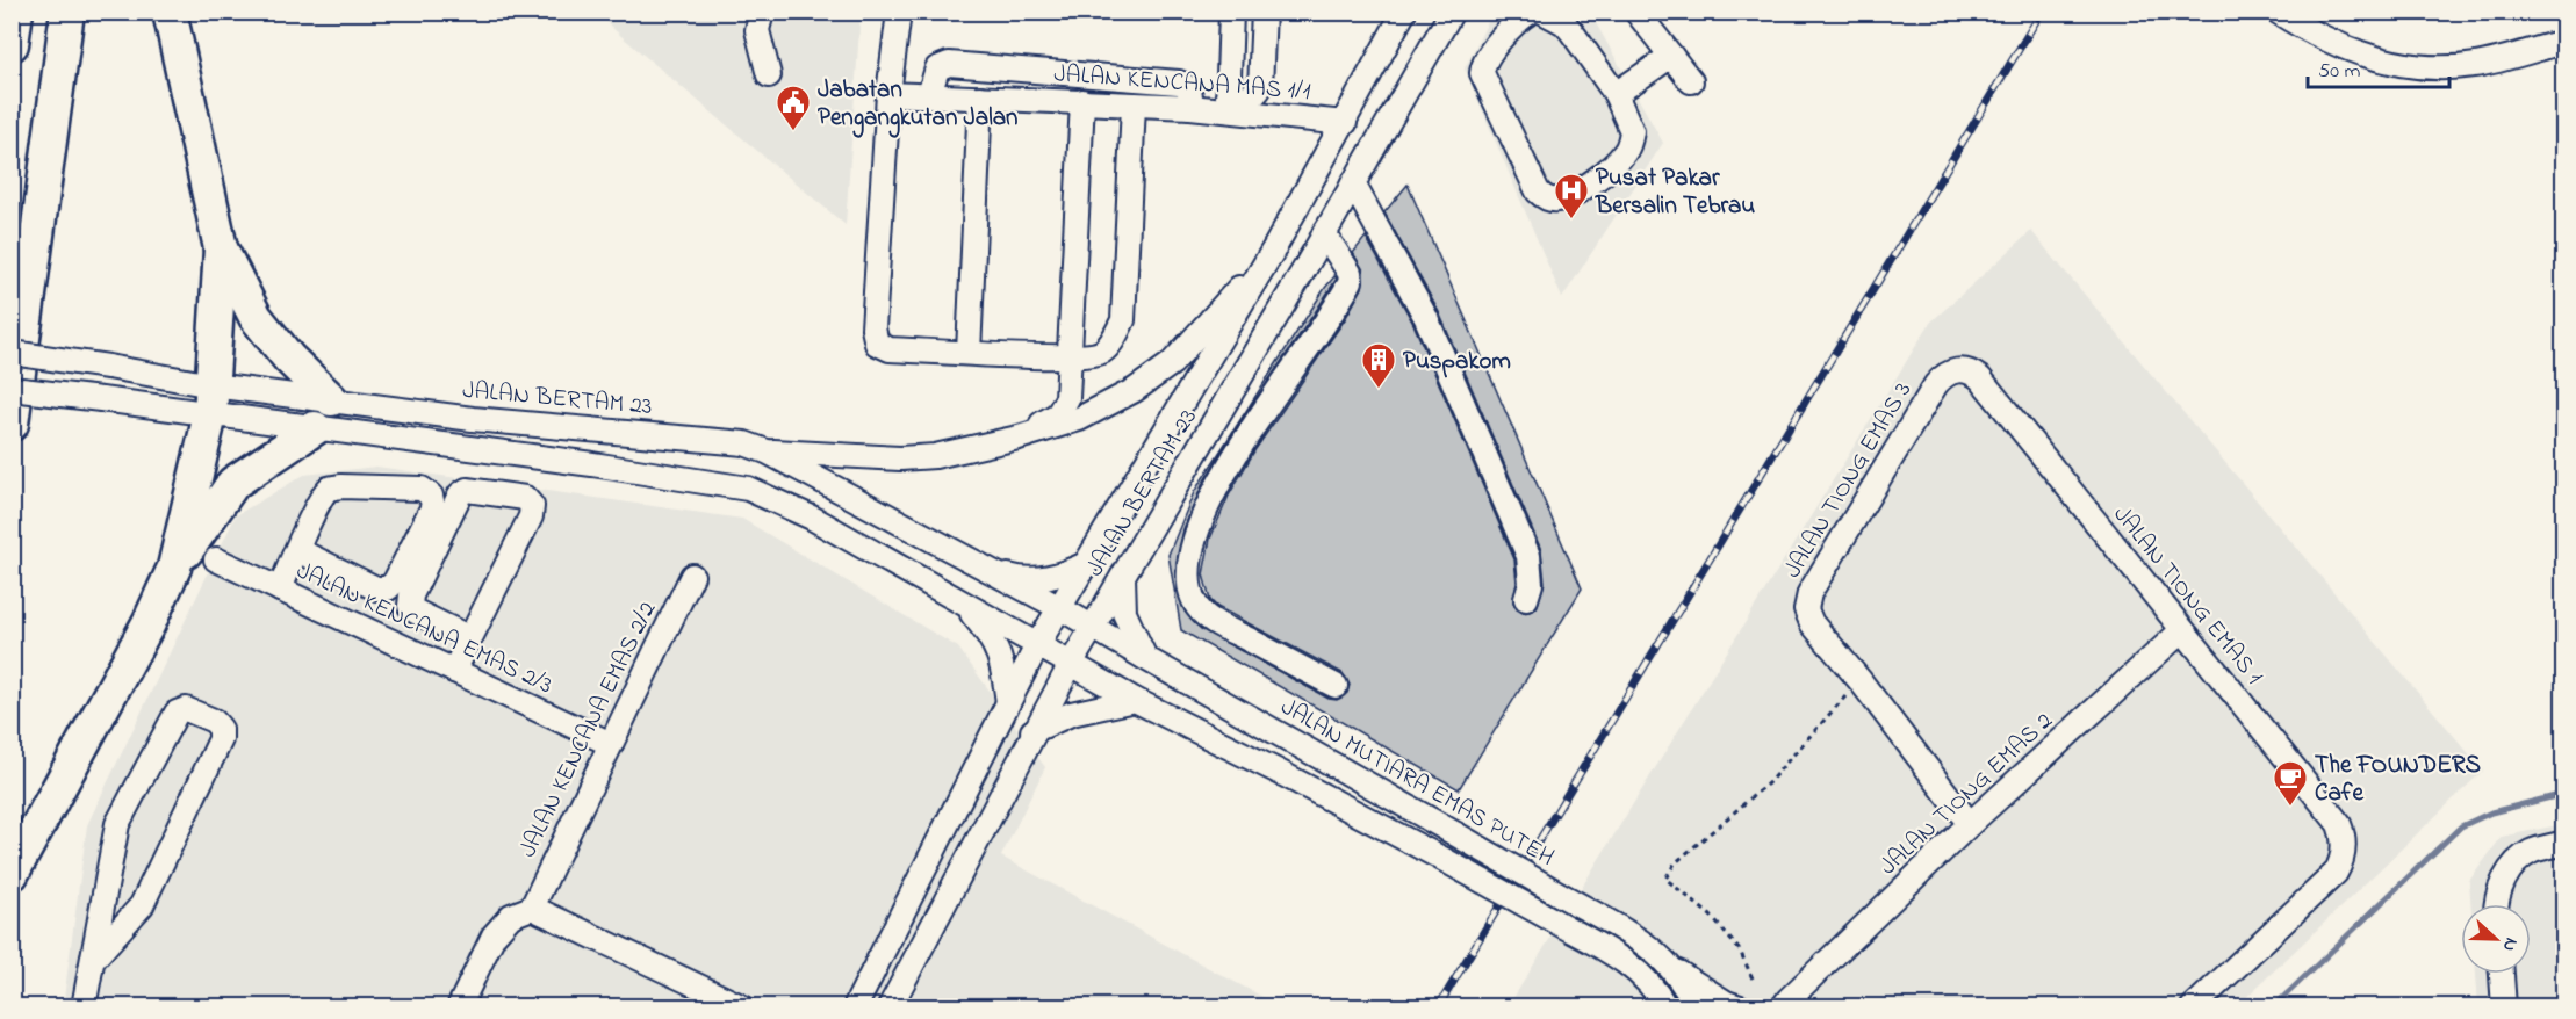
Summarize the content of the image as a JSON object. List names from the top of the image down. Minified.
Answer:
{"streets":{"street":["JALAN KENCANA MAS 1/1","JALAN BERTAM 23","JALAN TIONG EMAS 3","JALAN TIONG EMAS 1","JALAN KENCANA EMAS 2/3","JALAN KENCANA EMAS 2/2","JALAN MUTIARA EMAS PUTEH","JALAN TIONG EMAS 2"]},"crossings":[["JALAN KENCANA MAS 1/1","JALAN BERTAM 23"],["JALAN BERTAM 23","JALAN MUTIARA EMAS PUTEH"],["JALAN TIONG EMAS 3","JALAN TIONG EMAS 1"],["JALAN TIONG EMAS 3","JALAN TIONG EMAS 2"],["JALAN TIONG EMAS 1","JALAN TIONG EMAS 2"],["JALAN KENCANA EMAS 2/3","JALAN KENCANA EMAS 2/2"]],"places":{"public building":["Jabatan Pengangkutan Jalan"],"hospital":["Pusat Pakar Bersalin Tebrau"],"building":["Puspakom"],"cafe":["The FOUNDERS Cafe"]},"scale_bar":"50 m","north":"right"}
